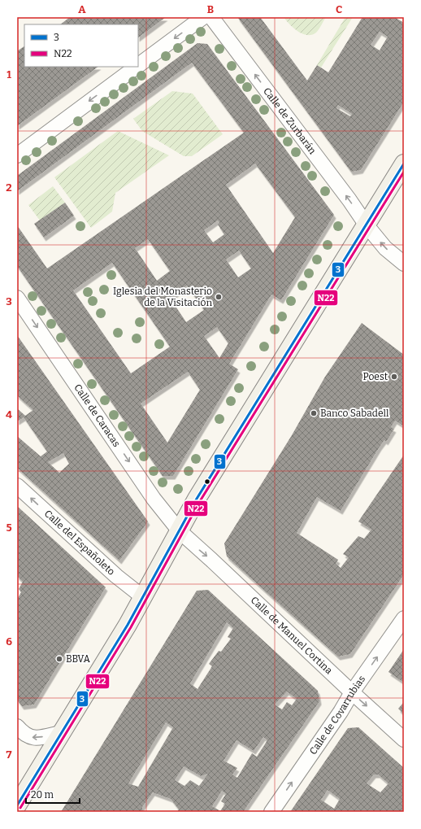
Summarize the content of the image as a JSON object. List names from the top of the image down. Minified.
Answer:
{"streets":{"street":["Calle de Zurbarán","Calle de Caracas","Calle del Españoleto","Calle de Manuel Cortina","Calle de Covarrubias"]},"crossings":[["Calle de Caracas","Calle de Manuel Cortina"],["Calle de Manuel Cortina","Calle de Covarrubias"]],"one_way":["Calle de Zurbarán","Calle de Caracas","Calle del Españoleto","Calle de Manuel Cortina","Calle de Covarrubias"],"places":["Iglesia del Monasterio de la Visitación","Poest","Banco Sabadell","BBVA"],"lines":["transit line 3","transit line N22"],"legend":["3","N22"],"scale_bar":"20 m","grid":{"columns":["A","B","C"],"rows":["1","2","3","4","5","6","7"]}}
